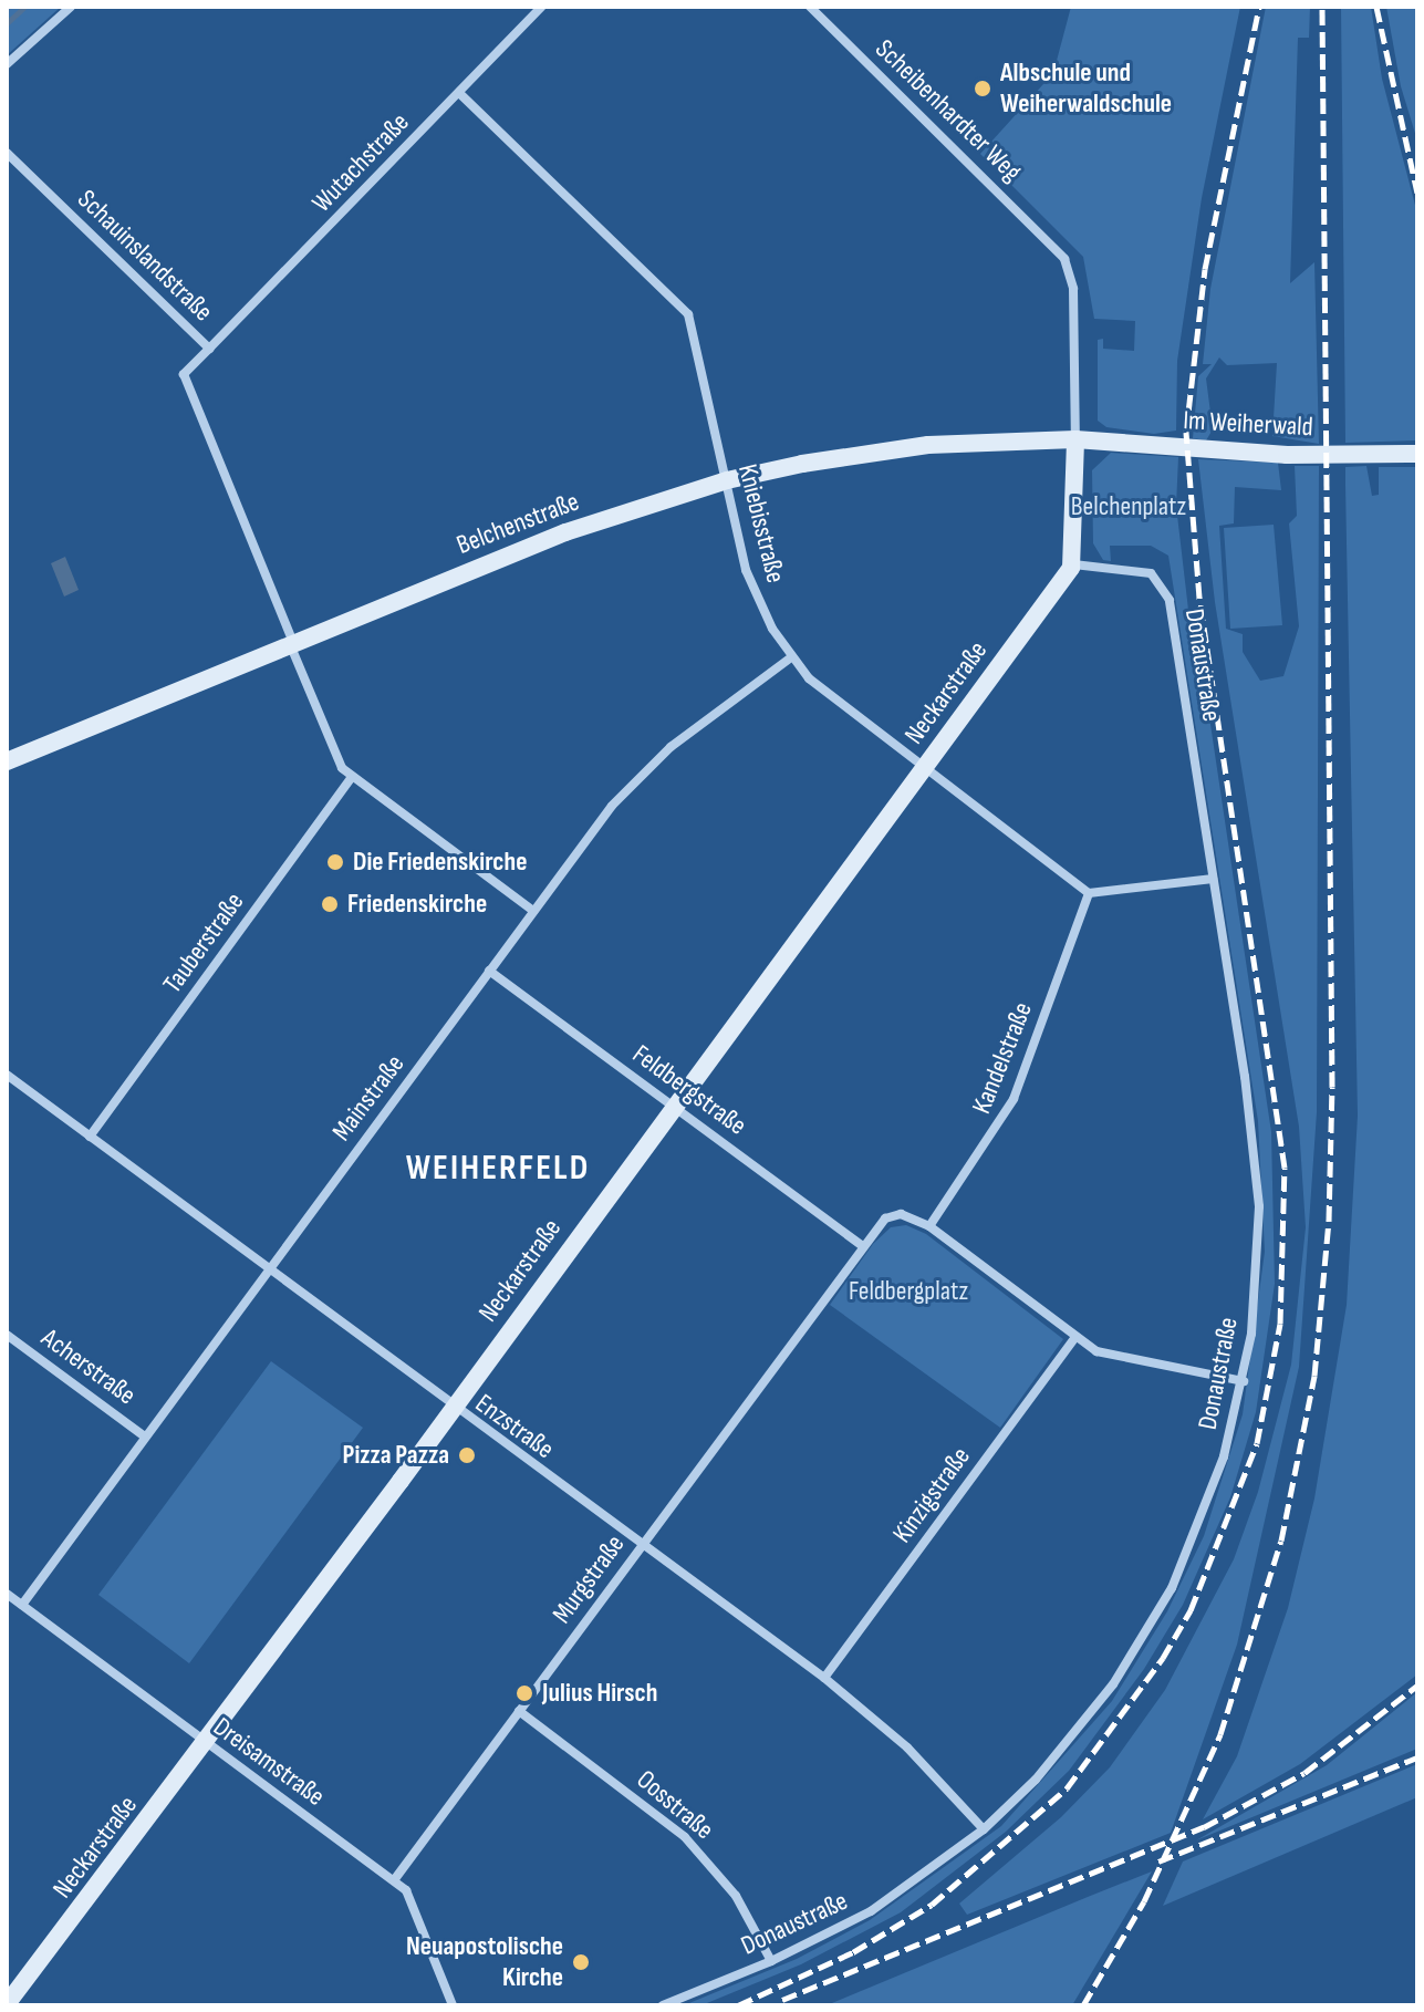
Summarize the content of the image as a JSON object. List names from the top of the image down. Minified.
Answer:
{"streets":{"street":["Scheibenhardter Weg","Wutachstraße","Schauinslandstraße","Im Weiherwald","Belchenstraße","Kniebisstraße","Donaustraße","Neckarstraße","Tauberstraße","Kandelstraße","Feldbergstraße","Mainstraße","Acherstraße","Enzstraße","Kinzigstraße","Murgstraße","Dreisamstraße","Oosstraße"]},"crossings":[["Scheibenhardter Weg","Im Weiherwald"],["Scheibenhardter Weg","Belchenstraße"],["Wutachstraße","Schauinslandstraße"],["Wutachstraße","Kniebisstraße"],["Schauinslandstraße","Belchenstraße"],["Schauinslandstraße","Tauberstraße"],["Schauinslandstraße","Mainstraße"],["Im Weiherwald","Belchenstraße"],["Belchenstraße","Kniebisstraße"],["Kniebisstraße","Neckarstraße"],["Kniebisstraße","Kandelstraße"],["Kniebisstraße","Mainstraße"],["Donaustraße","Neckarstraße"],["Donaustraße","Enzstraße"],["Donaustraße","Oosstraße"],["Neckarstraße","Feldbergstraße"],["Neckarstraße","Enzstraße"],["Neckarstraße","Dreisamstraße"],["Tauberstraße","Enzstraße"],["Feldbergstraße","Mainstraße"],["Feldbergstraße","Murgstraße"],["Mainstraße","Acherstraße"],["Mainstraße","Enzstraße"],["Mainstraße","Dreisamstraße"],["Enzstraße","Kinzigstraße"],["Enzstraße","Murgstraße"],["Murgstraße","Dreisamstraße"],["Murgstraße","Oosstraße"]],"districts":["WEIHERFELD"],"parks":["Belchenplatz","Feldbergplatz"],"places":["Albschule und Weiherwaldschule","Die Friedenskirche","Friedenskirche","Pizza Pazza","Julius Hirsch","Neuapostolische Kirche"]}
